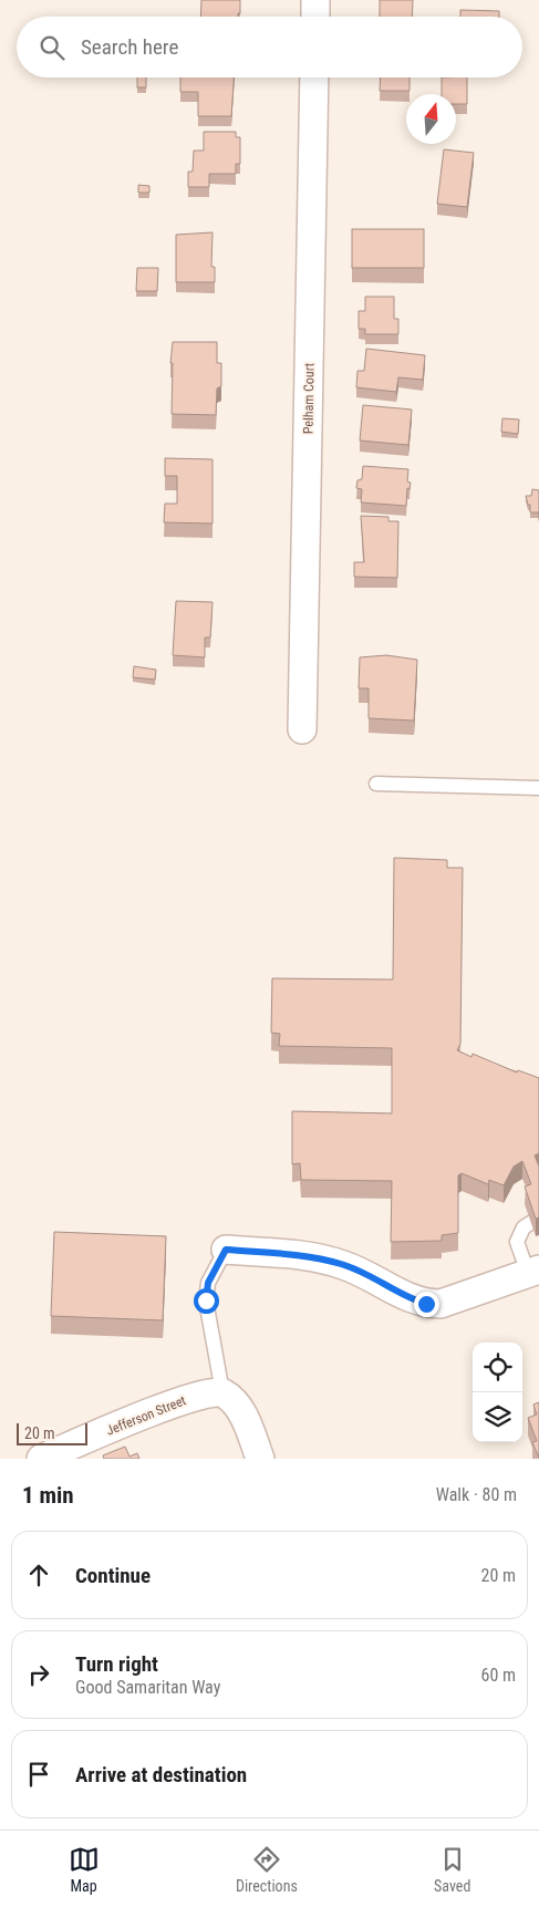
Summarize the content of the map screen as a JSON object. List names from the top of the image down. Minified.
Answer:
{"streets":{"street":["Pelham Court","Jefferson Street"]},"scale_bar":"20 m","north":"top","page":{"search":"Search here","scale":"20 m","heading":["1 min","Walk · 80 m"],"list":[["Continue","20 m"],["Turn right","Good Samaritan Way","60 m"],"Arrive at destination"],"nav":["Map","Directions","Saved"]}}
